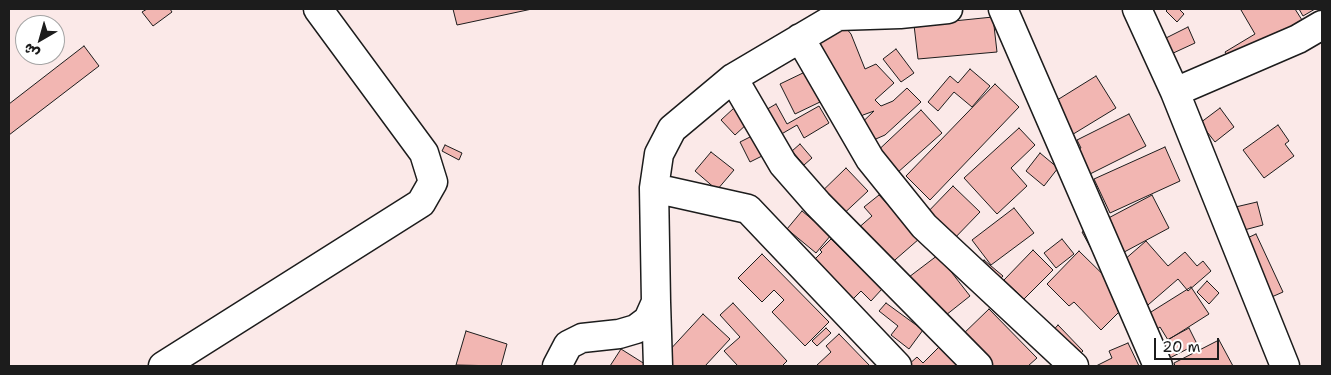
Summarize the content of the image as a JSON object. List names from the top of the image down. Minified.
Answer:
{"scale_bar":"20 m","north":"bottom left"}
